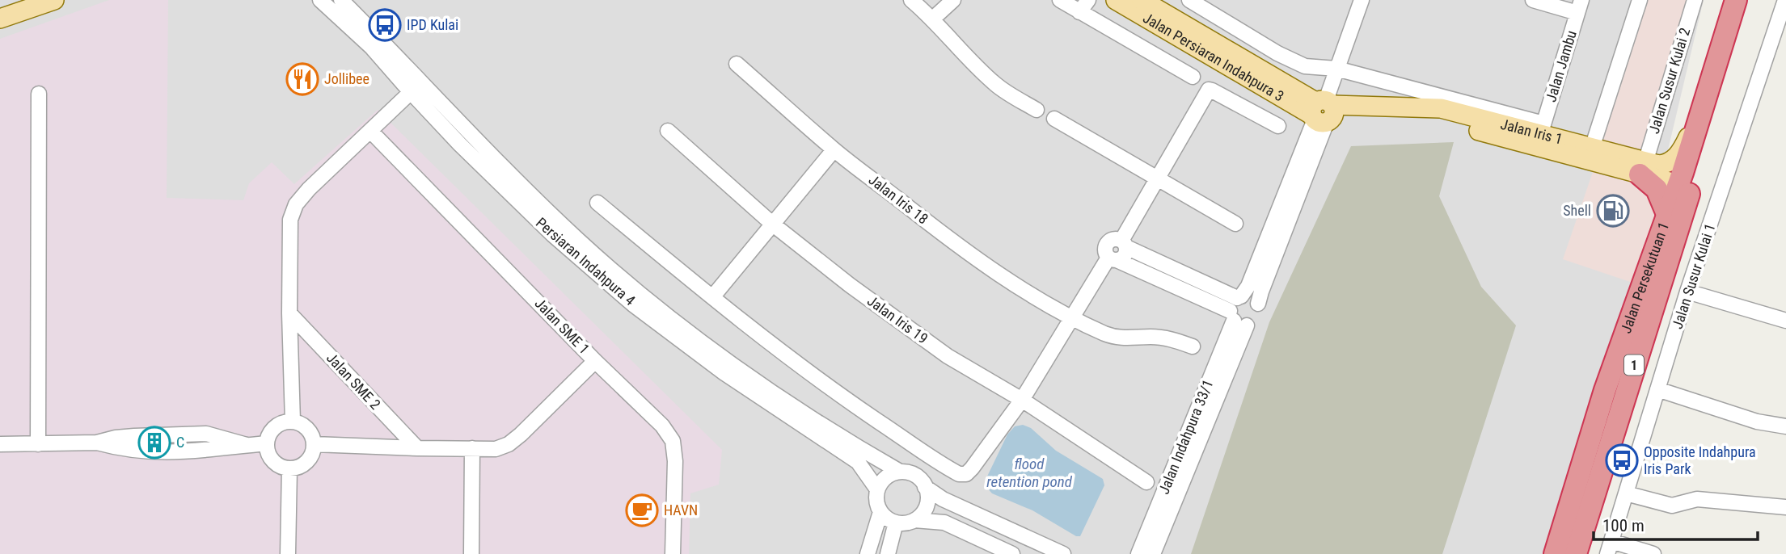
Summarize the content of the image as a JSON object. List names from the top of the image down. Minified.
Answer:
{"streets":{"highway":["Jalan Persekutuan 1","1"],"main road":["Jalan Persiaran Indahpura 3","Jalan Iris 1"],"street":["Jalan Jambu","Jalan Susur Kulai 2","Jalan Iris 18","Persiaran Indahpura 4","Jalan Susur Kulai 1","Jalan Iris 19","Jalan SME 1","Jalan SME 2","Jalan Indahpura 33/1"]},"crossings":[["Jalan Persiaran Indahpura 3","Jalan Iris 1"],["Jalan Persiaran Indahpura 3","Jalan Indahpura 33/1"],["Jalan Jambu","Jalan Iris 1"],["Jalan Susur Kulai 2","Jalan Iris 1"],["Jalan Iris 1","Jalan Persekutuan 1"],["Jalan Iris 1","Jalan Indahpura 33/1"]],"water":["flood retention pond"],"places":{"bus stop":["IPD Kulai","Opposite Indahpura Iris Park"],"restaurant":["Jollibee"],"fuel station":["Shell"],"building":["C"],"cafe":["HAVN"]},"scale_bar":"100 m"}
